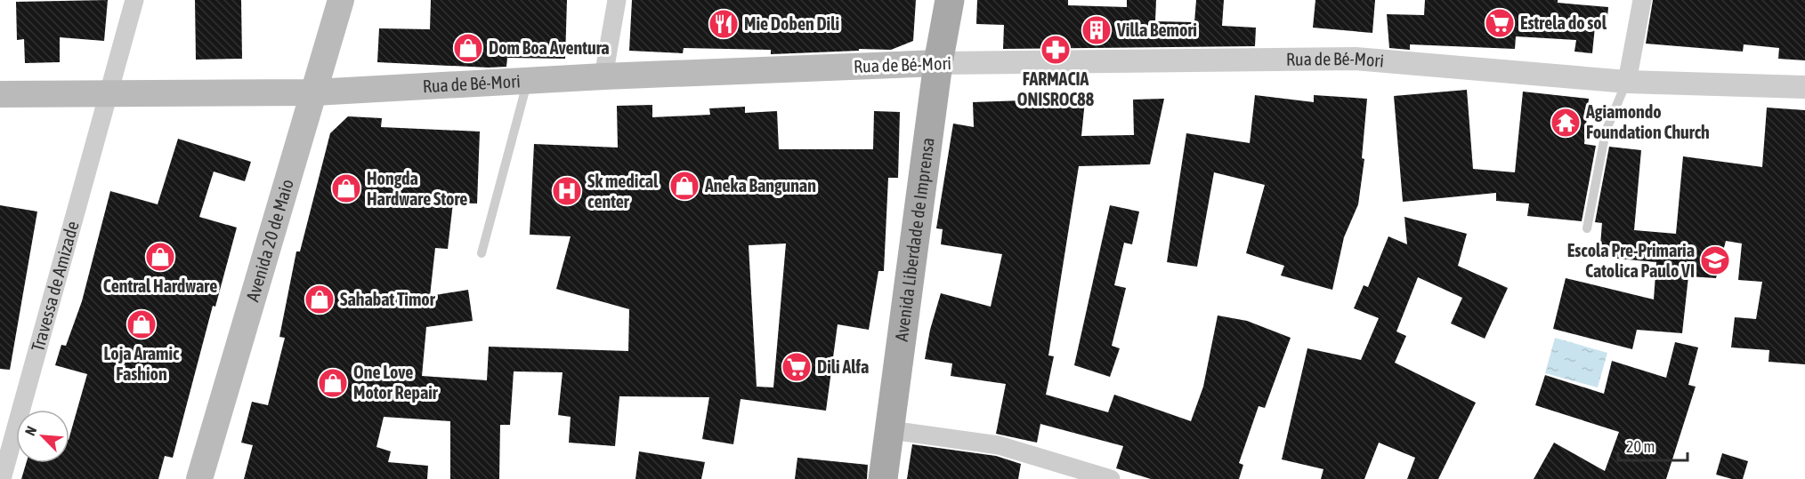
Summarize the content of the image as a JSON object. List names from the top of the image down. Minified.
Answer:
{"streets":{"main road":["Rua de Bé-Mori","Avenida Liberdade de Imprensa","Avenida 20 de Maio"],"street":["Travessa de Amizade"]},"crossings":[["Rua de Bé-Mori","Avenida Liberdade de Imprensa"],["Rua de Bé-Mori","Avenida 20 de Maio"],["Rua de Bé-Mori","Travessa de Amizade"]],"places":{"supermarket":["Estrela do sol","Dili Alfa"],"restaurant":["Mie Doben Dili"],"building":["Villa Bemori"],"shop":["Dom Boa Aventura","Aneka Bangunan","Hongda Hardware Store","Central Hardware","Sahabat Timor","Loja Aramic Fashion","One Love Motor Repair"],"pharmacy":["FARMACIA ONISROC88"],"temple":["Agiamondo Foundation Church"],"hospital":["Sk medical center"],"school or university":["Escola Pre-Primaria Catolica Paulo VI"]},"scale_bar":"20 m","north":"top left"}
